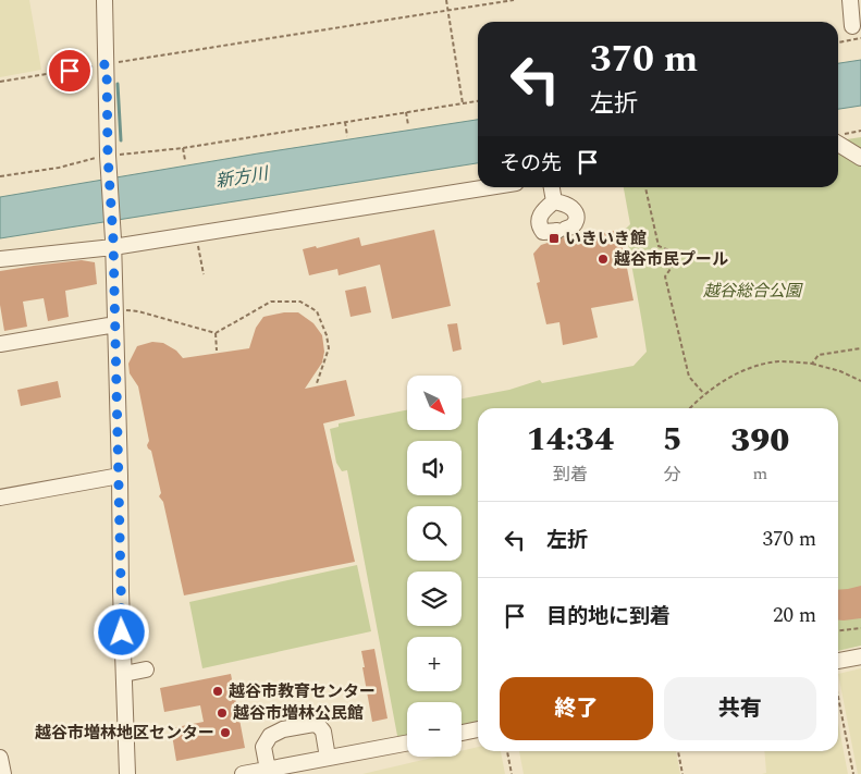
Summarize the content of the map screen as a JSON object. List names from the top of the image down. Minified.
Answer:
{"water":["新方川"],"parks":["越谷総合公園"],"places":{"transit":["いきいき館"],"other":["越谷市民プール","越谷市教育センター","越谷市増林公民館","越谷市増林地区センター"]},"north":"bottom right","page":{"turn":["370 m","左折"],"then":"その先","map_buttons":["+","−"],"eta":["14:34","到着","5","分","390","m"],"list":[{"name":"左折","value":"370 m"},{"name":"目的地に到着","value":"20 m"}],"buttons":["終了","共有"]}}
